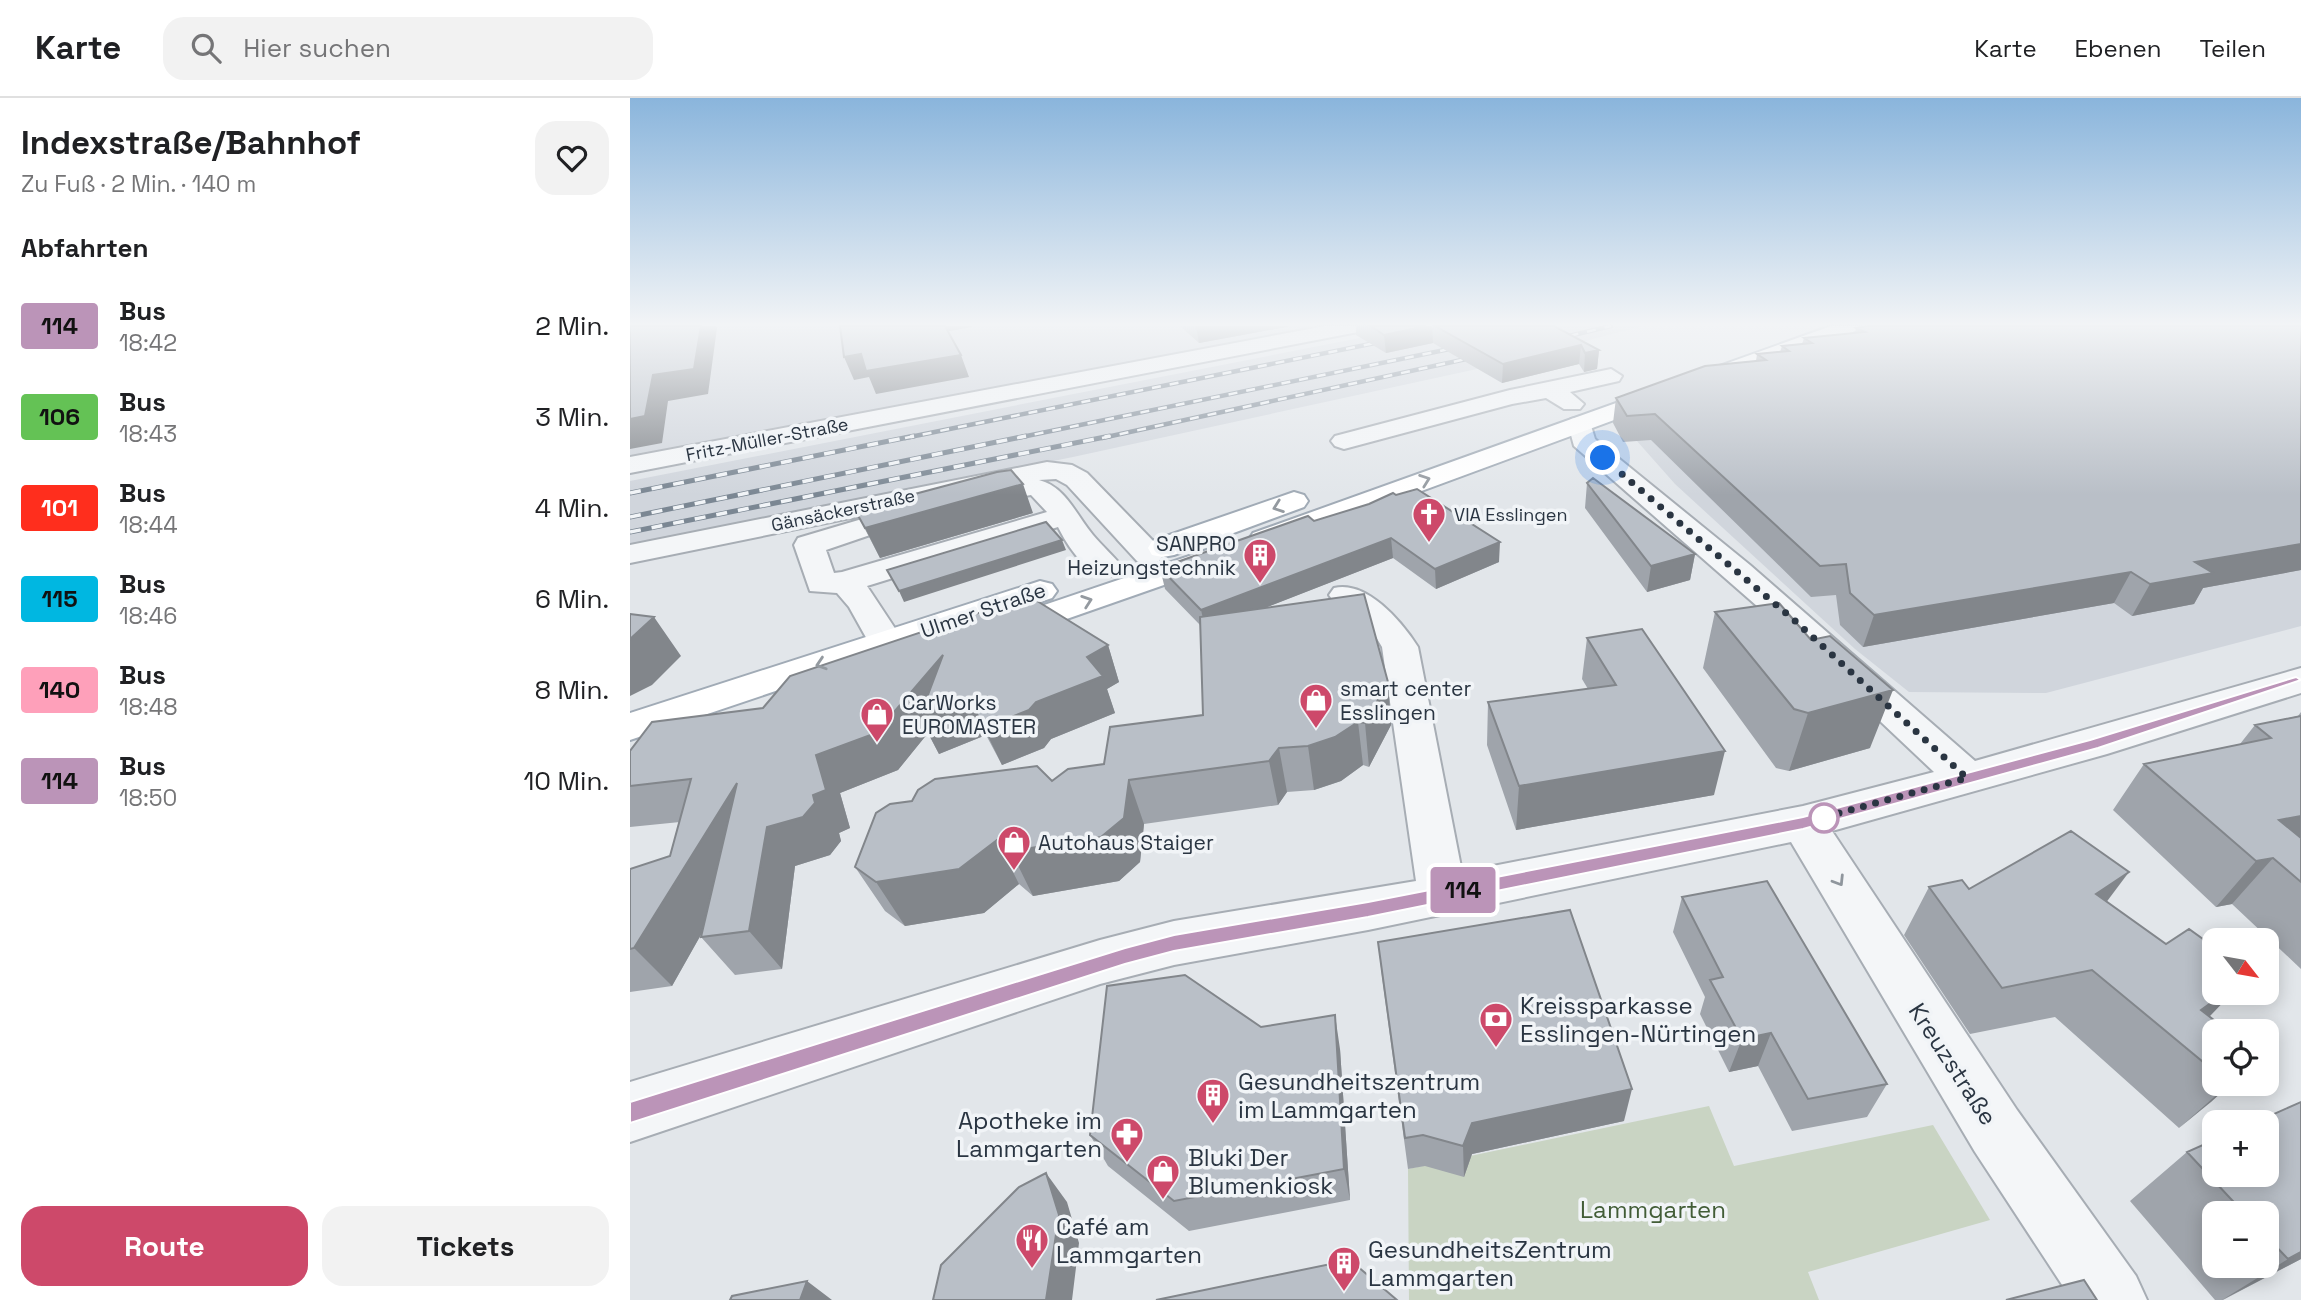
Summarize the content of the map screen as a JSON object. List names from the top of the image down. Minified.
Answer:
{"streets":{"main road":["Ulmer Straße"],"street":["Fritz-Müller-Straße","Gänsäckerstraße","Kreuzstraße"]},"crossings":[["Gänsäckerstraße","Ulmer Straße"]],"one_way":["Kreuzstraße"],"parks":["Lammgarten"],"places":{"church":["VIA Esslingen"],"building":["SANPRO Heizungstechnik","Gesundheitszentrum im Lammgarten","GesundheitsZentrum Lammgarten"],"shop":["smart center Esslingen","CarWorks EUROMASTER","Autohaus Staiger","Bluki Der Blumenkiosk"],"bank":["Kreissparkasse Esslingen-Nürtingen"],"pharmacy":["Apotheke im Lammgarten"],"restaurant":["Café am Lammgarten"]},"lines":["bus line 114"],"north":"bottom right","page":{"header":"Karte","search":"Hier suchen","nav":["Karte","Ebenen","Teilen"],"heading":[["Indexstraße/Bahnhof","Zu Fuß · 2 Min. · 140 m"],"Abfahrten"],"on_map":"114","list":[{"mark":"114","name":"Bus","note":"18:42","value":"2 Min."},{"mark":"106","name":"Bus","note":"18:43","value":"3 Min."},{"mark":"101","name":"Bus","note":"18:44","value":"4 Min."},{"mark":"115","name":"Bus","note":"18:46","value":"6 Min."},{"mark":"140","name":"Bus","note":"18:48","value":"8 Min."},{"mark":"114","name":"Bus","note":"18:50","value":"10 Min."}],"map_buttons":["+","−"],"buttons":["Route","Tickets"]}}
